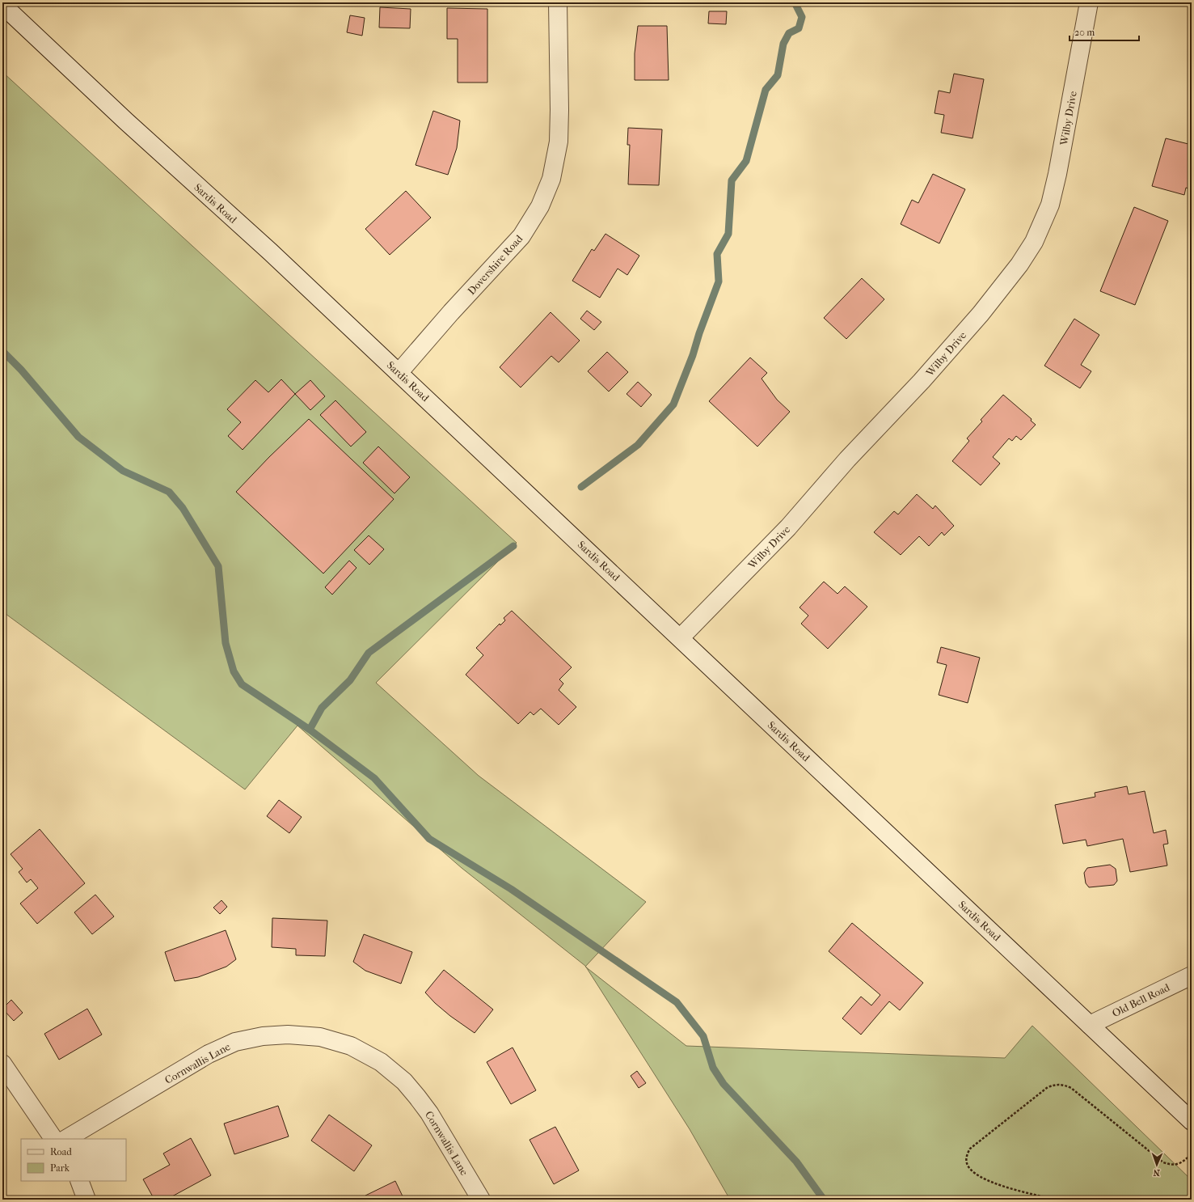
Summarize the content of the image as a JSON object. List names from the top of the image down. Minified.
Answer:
{"streets":{"street":["Wilby Drive","Sardis Road","Dovershire Road","Old Bell Road","Cornwallis Lane"]},"crossings":[["Wilby Drive","Sardis Road"],["Sardis Road","Dovershire Road"],["Sardis Road","Old Bell Road"]],"legend":["Road","Park"],"scale_bar":"20 m","north":"bottom"}
